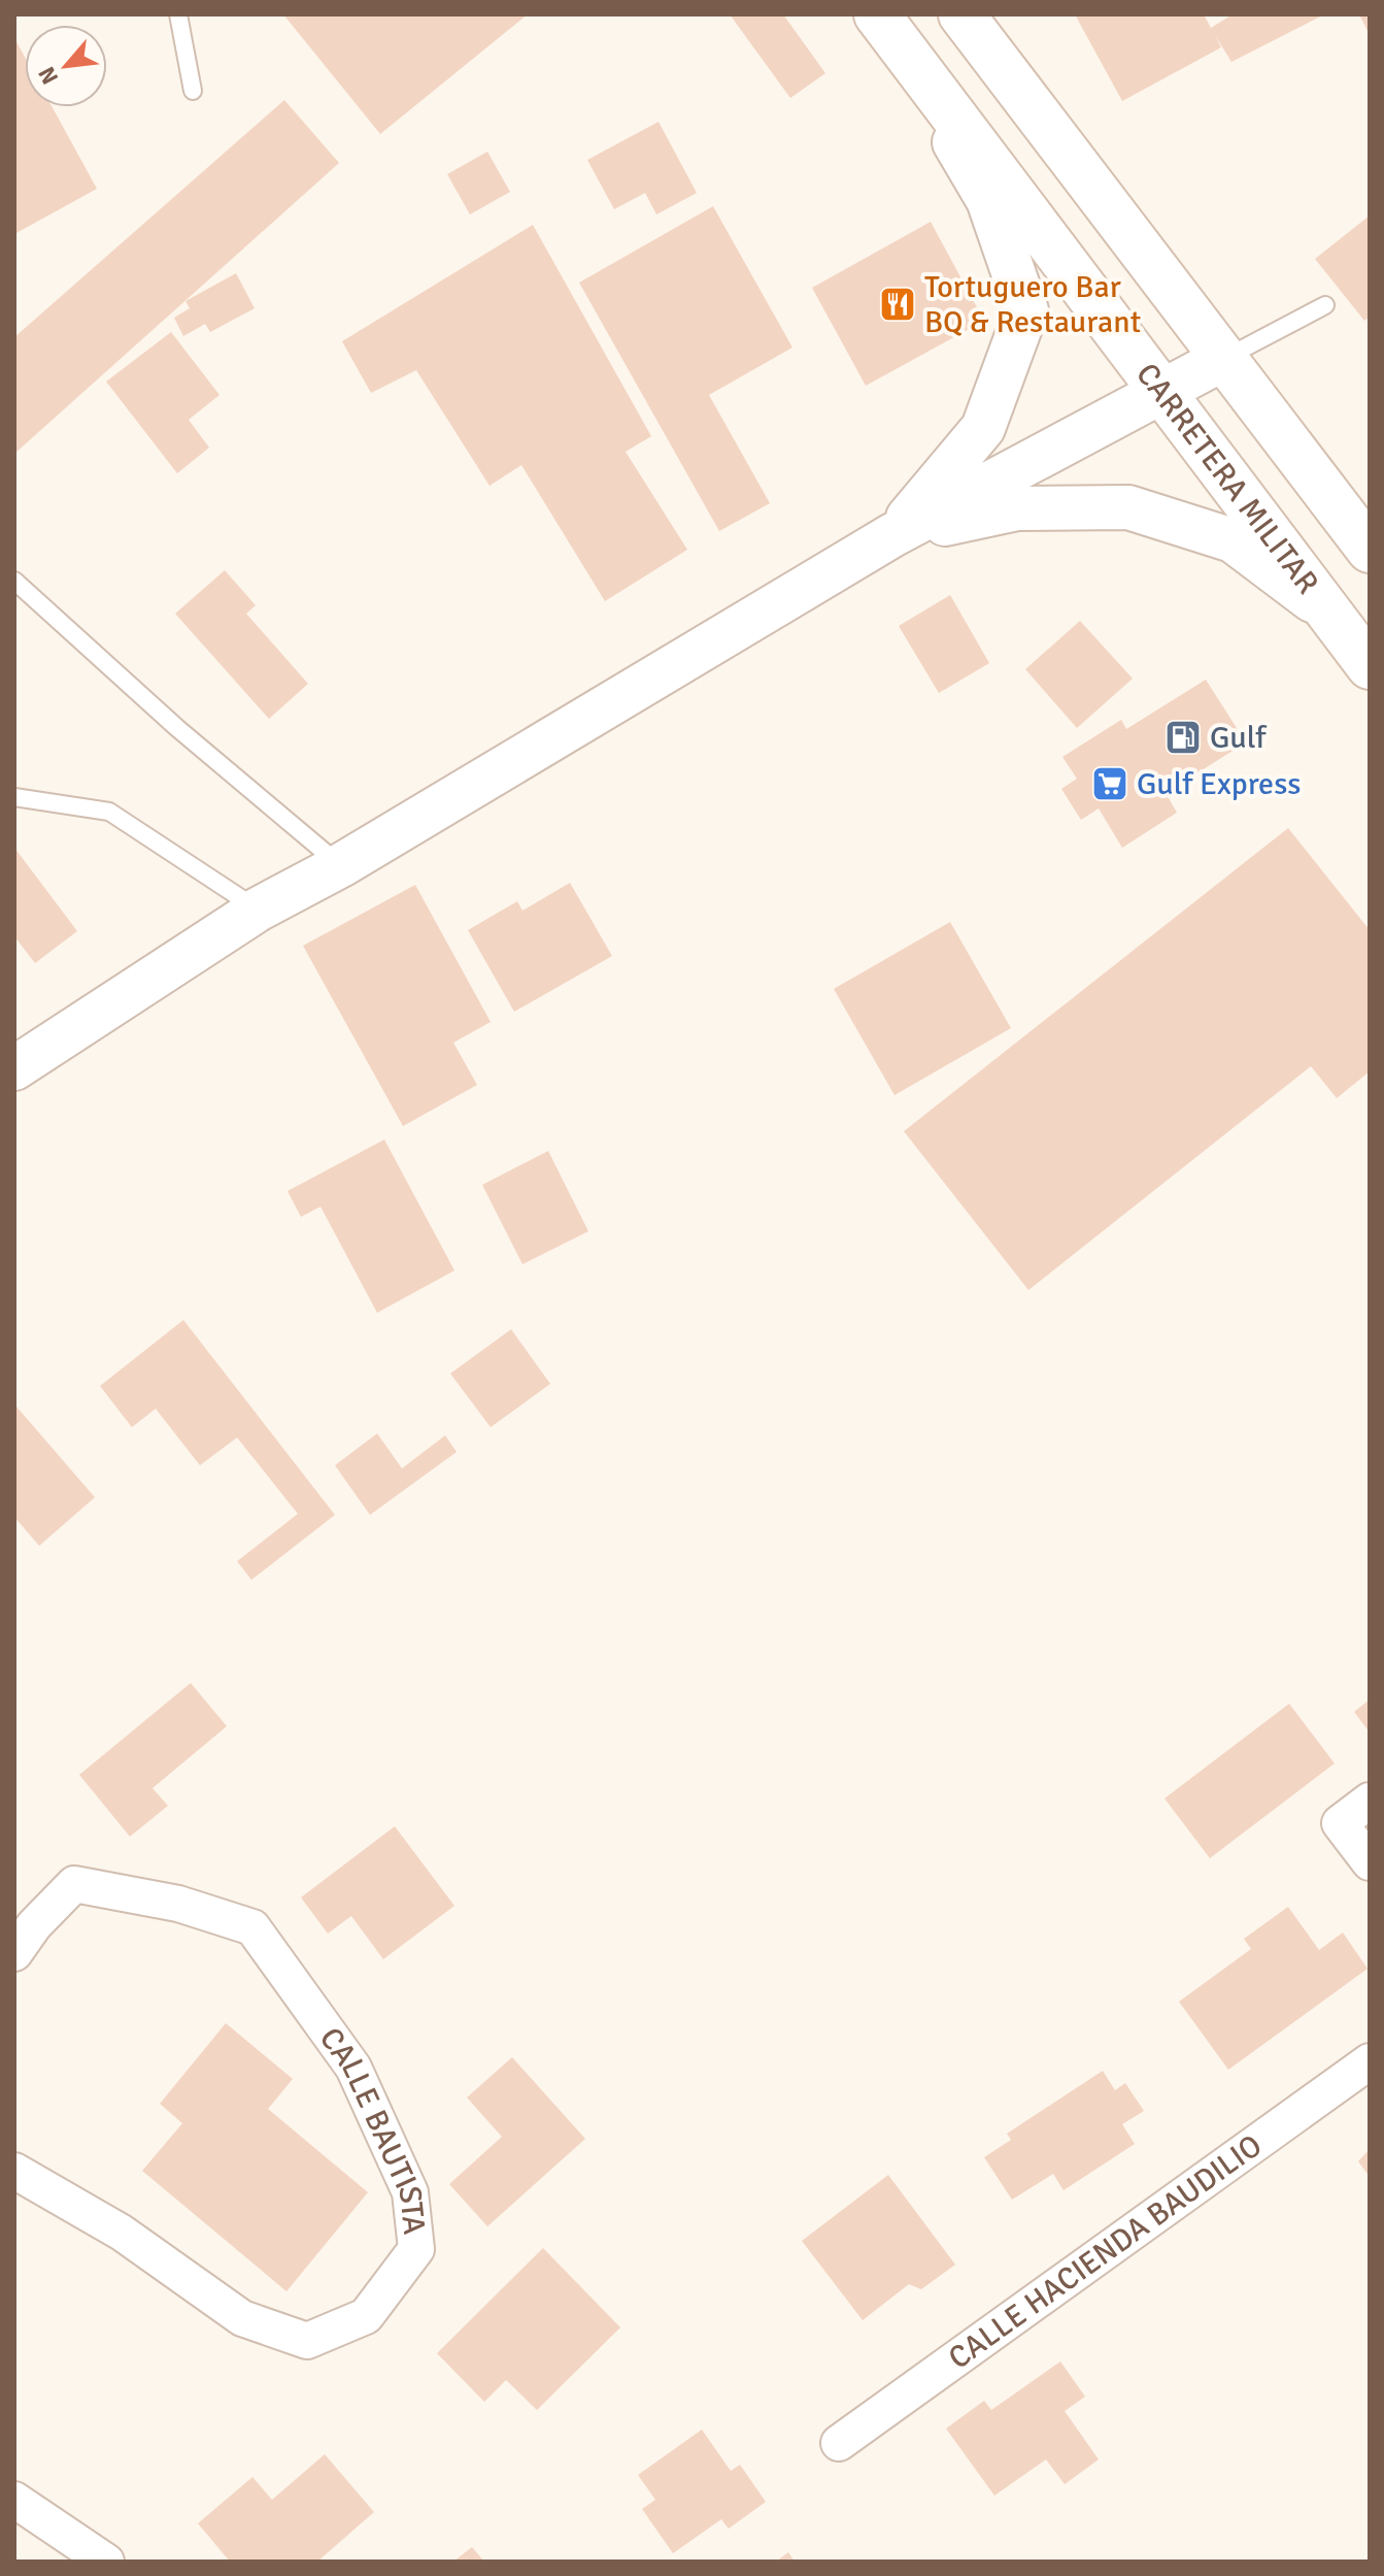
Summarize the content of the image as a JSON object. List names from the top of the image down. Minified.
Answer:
{"streets":{"main road":["CARRETERA MILITAR"],"street":["CALLE BAUTISTA","CALLE HACIENDA BAUDILIO"]},"places":{"restaurant":["Tortuguero Bar BQ & Restaurant"],"fuel station":["Gulf"],"supermarket":["Gulf Express"]},"north":"bottom left"}
